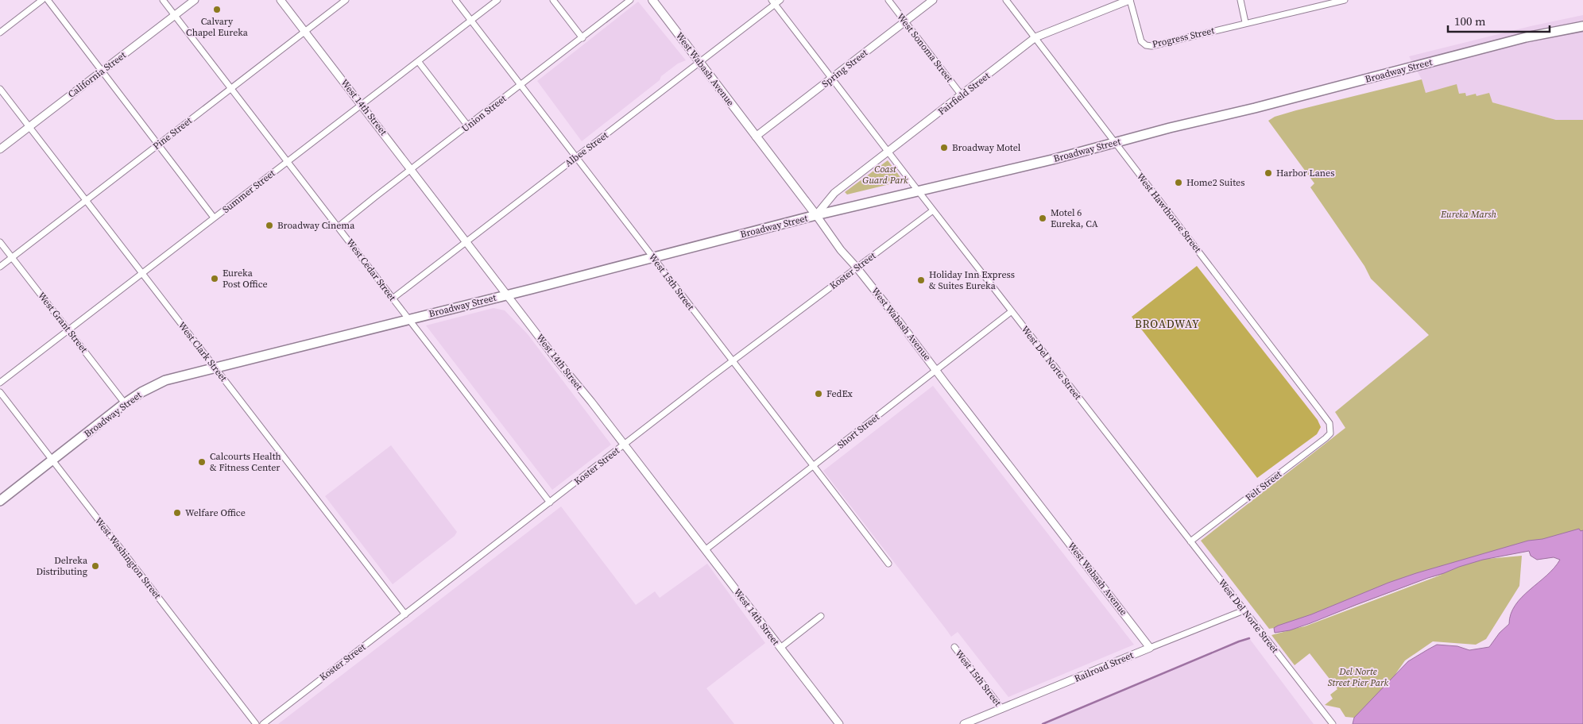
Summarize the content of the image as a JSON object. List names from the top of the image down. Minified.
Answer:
{"streets":{"highway":["Broadway Street"],"main road":["West Wabash Avenue"],"street":["Progress Street","West Sonoma Street","Spring Street","California Street","Fairfield Street","West 14th Street","Union Street","Pine Street","Albee Street","Summer Street","West Hawthorne Street","West Cedar Street","Koster Street","West 15th Street","West Grant Street","West Clark Street","West Del Norte Street","Short Street","Felt Street","West Washington Street","Railroad Street"]},"crossings":[["Progress Street","Fairfield Street"],["West Sonoma Street","Spring Street"],["West Sonoma Street","Fairfield Street"],["Spring Street","West Wabash Avenue"],["Spring Street","West Del Norte Street"],["West Wabash Avenue","Broadway Street"],["West Wabash Avenue","Fairfield Street"],["West Wabash Avenue","Albee Street"],["West Wabash Avenue","Koster Street"],["West Wabash Avenue","Short Street"],["West Wabash Avenue","Railroad Street"],["Broadway Street","Fairfield Street"],["Broadway Street","West 14th Street"],["Broadway Street","West Hawthorne Street"],["Broadway Street","West Cedar Street"],["Broadway Street","West 15th Street"],["Broadway Street","West Grant Street"],["Broadway Street","West Clark Street"],["Broadway Street","West Del Norte Street"],["Broadway Street","West Washington Street"],["California Street","West Cedar Street"],["California Street","West Clark Street"],["Fairfield Street","West Hawthorne Street"],["Fairfield Street","West Del Norte Street"],["West 14th Street","Union Street"],["West 14th Street","Pine Street"],["West 14th Street","Albee Street"],["West 14th Street","Summer Street"],["West 14th Street","Koster Street"],["West 14th Street","Short Street"],["Union Street","West Cedar Street"],["Union Street","West 15th Street"],["Pine Street","West Cedar Street"],["Pine Street","West Grant Street"],["Pine Street","West Clark Street"],["Albee Street","West Cedar Street"],["Albee Street","West 15th Street"],["Albee Street","West Del Norte Street"],["Summer Street","West Cedar Street"],["Summer Street","West 15th Street"],["Summer Street","West Grant Street"],["Summer Street","West Clark Street"],["West Hawthorne Street","Felt Street"],["West Cedar Street","Koster Street"],["Koster Street","West 15th Street"],["Koster Street","West Clark Street"],["Koster Street","West Del Norte Street"],["West 15th Street","Short Street"],["West 15th Street","Railroad Street"],["West Del Norte Street","Short Street"],["West Del Norte Street","Felt Street"],["West Del Norte Street","Railroad Street"]],"districts":["BROADWAY"],"parks":["Coast Guard Park","Eureka Marsh","Del Norte Street Pier Park"],"places":["Calvary Chapel Eureka","Broadway Motel","Harbor Lanes","Home2 Suites","Motel 6 Eureka, CA","Broadway Cinema","Eureka Post Office","Holiday Inn Express & Suites Eureka","FedEx","Calcourts Health & Fitness Center","Welfare Office","Delreka Distributing"],"scale_bar":"100 m"}
